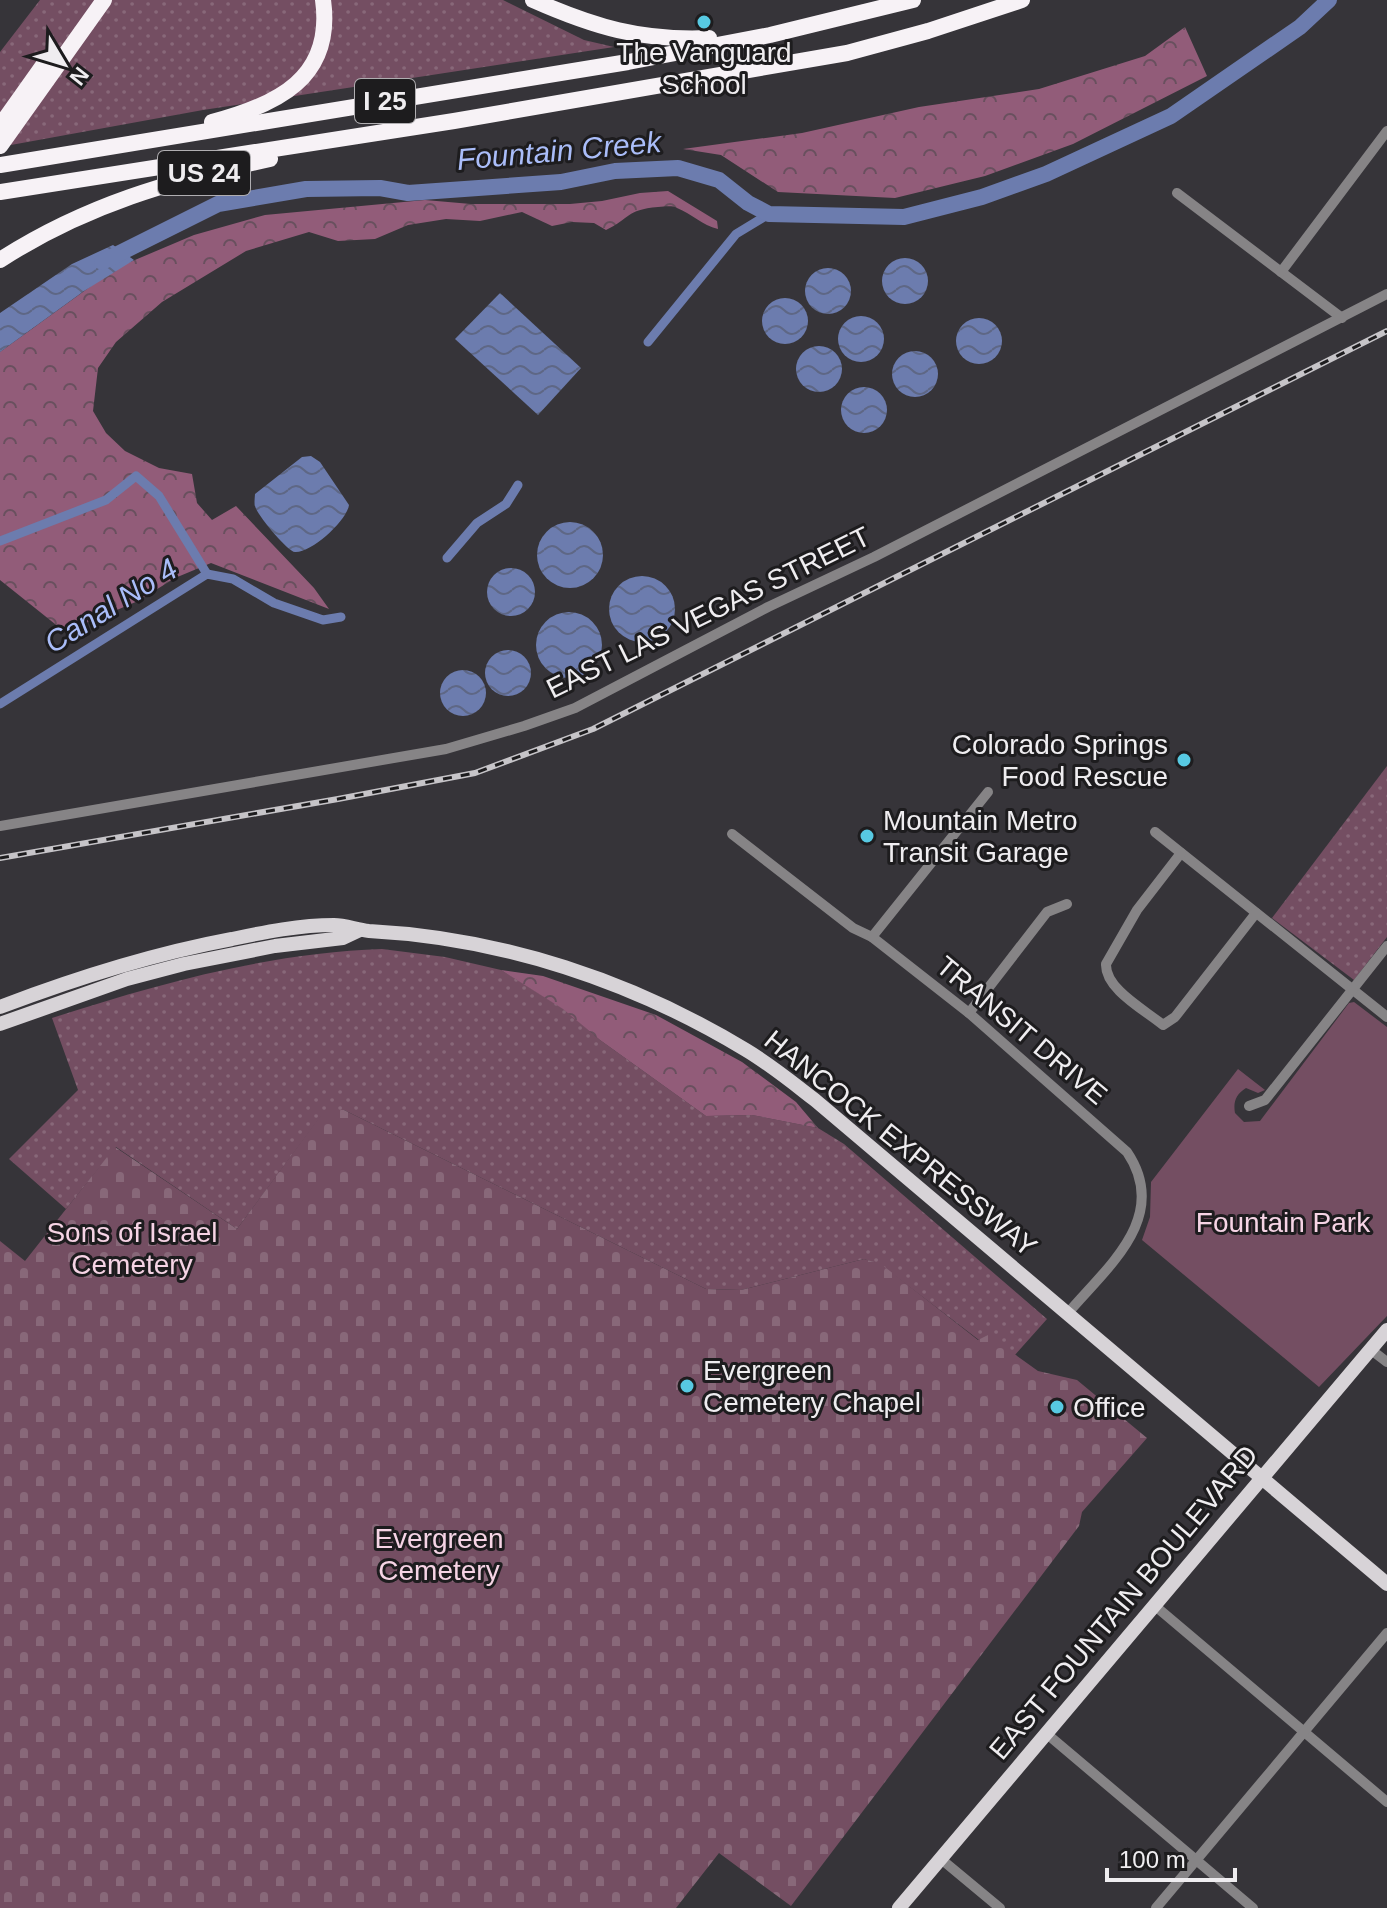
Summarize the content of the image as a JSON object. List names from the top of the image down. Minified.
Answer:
{"streets":{"highway":["I 25","US 24"],"main road":["HANCOCK EXPRESSWAY","EAST FOUNTAIN BOULEVARD"],"street":["EAST LAS VEGAS STREET","TRANSIT DRIVE"]},"crossings":[["I 25","US 24"],["TRANSIT DRIVE","HANCOCK EXPRESSWAY"],["HANCOCK EXPRESSWAY","EAST FOUNTAIN BOULEVARD"]],"water":["Fountain Creek","Canal No 4"],"parks":["Fountain Park","Sons of Israel Cemetery","Evergreen Cemetery"],"places":["The Vanguard School","Colorado Springs Food Rescue","Mountain Metro Transit Garage","Evergreen Cemetery Chapel","Office"],"scale_bar":"100 m","north":"bottom right"}
